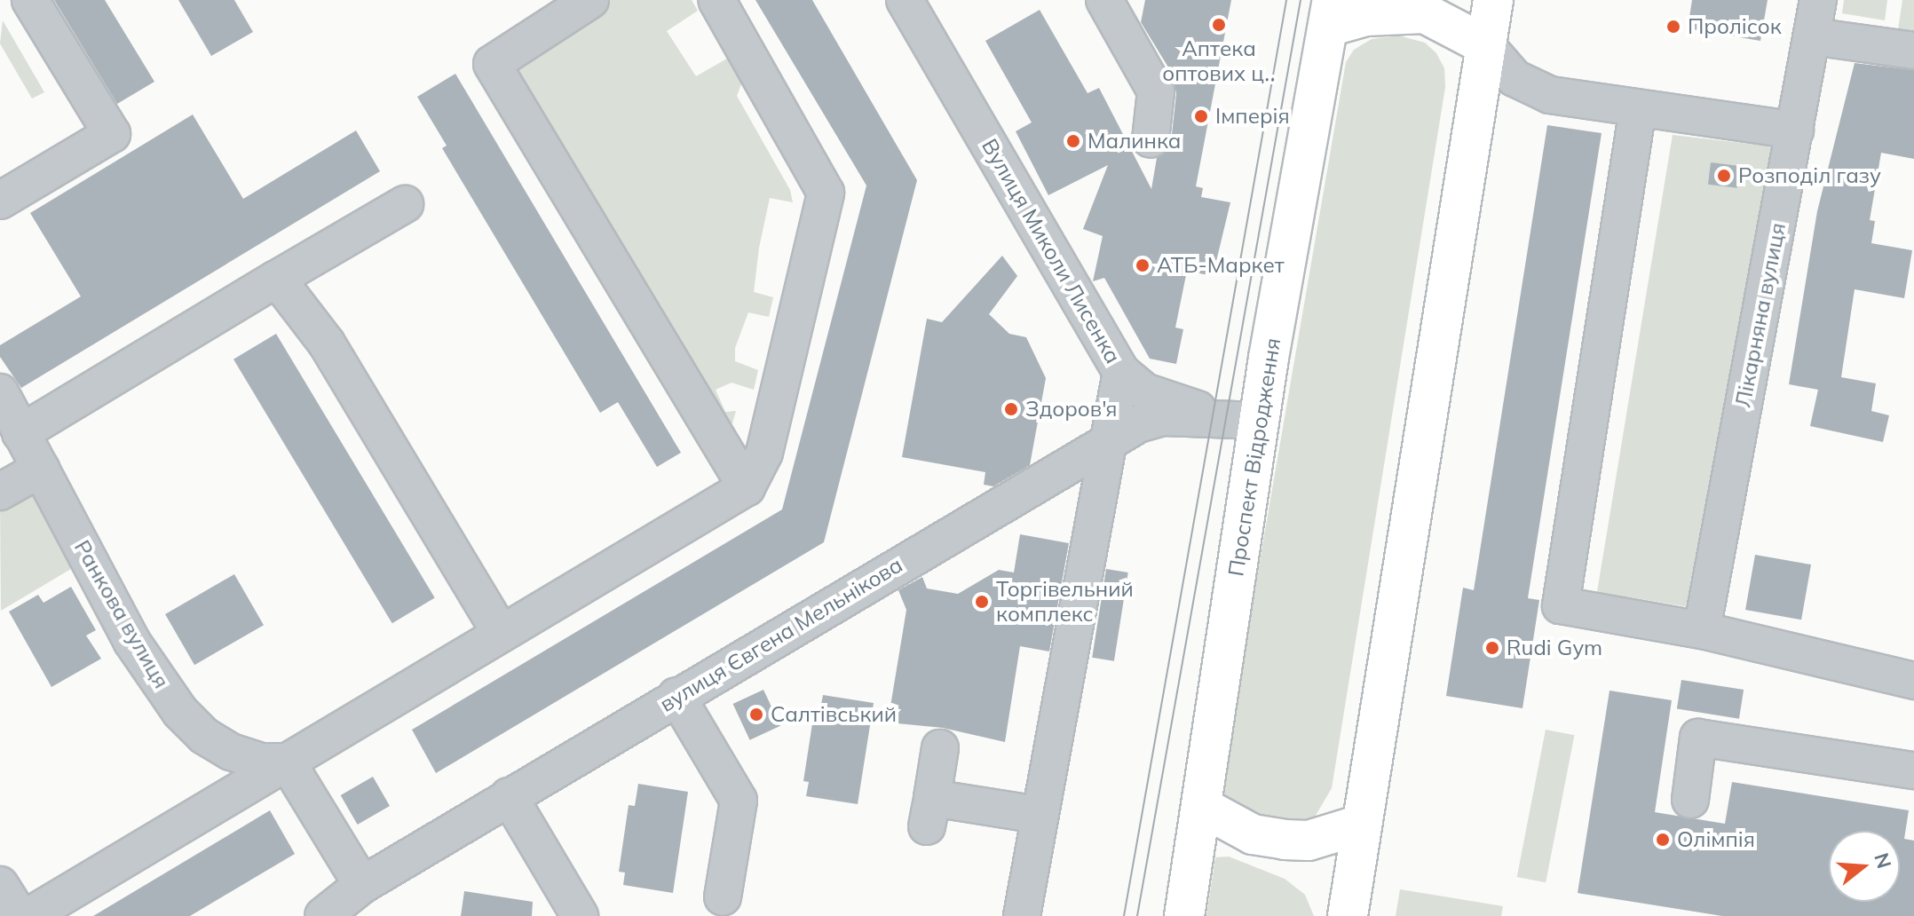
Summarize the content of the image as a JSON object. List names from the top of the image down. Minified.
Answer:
{"streets":{"main road":["Проспект Відродження"],"street":["Вулиця Миколи Лисенка","Лікарняна вулиця","Ранкова вулиця","вулиця Євгена Мельнікова"]},"crossings":[["Вулиця Миколи Лисенка","Проспект Відродження"],["Вулиця Миколи Лисенка","вулиця Євгена Мельнікова"],["Проспект Відродження","вулиця Євгена Мельнікова"]],"places":["Аптека оптових ц‥","Пролісок","Імперія","Малинка","Розподіл газу","АТБ-Маркет","Здоров'я","Торгівельний комплекс","Rudi Gym","Салтівський","Олімпія"],"north":"right"}
